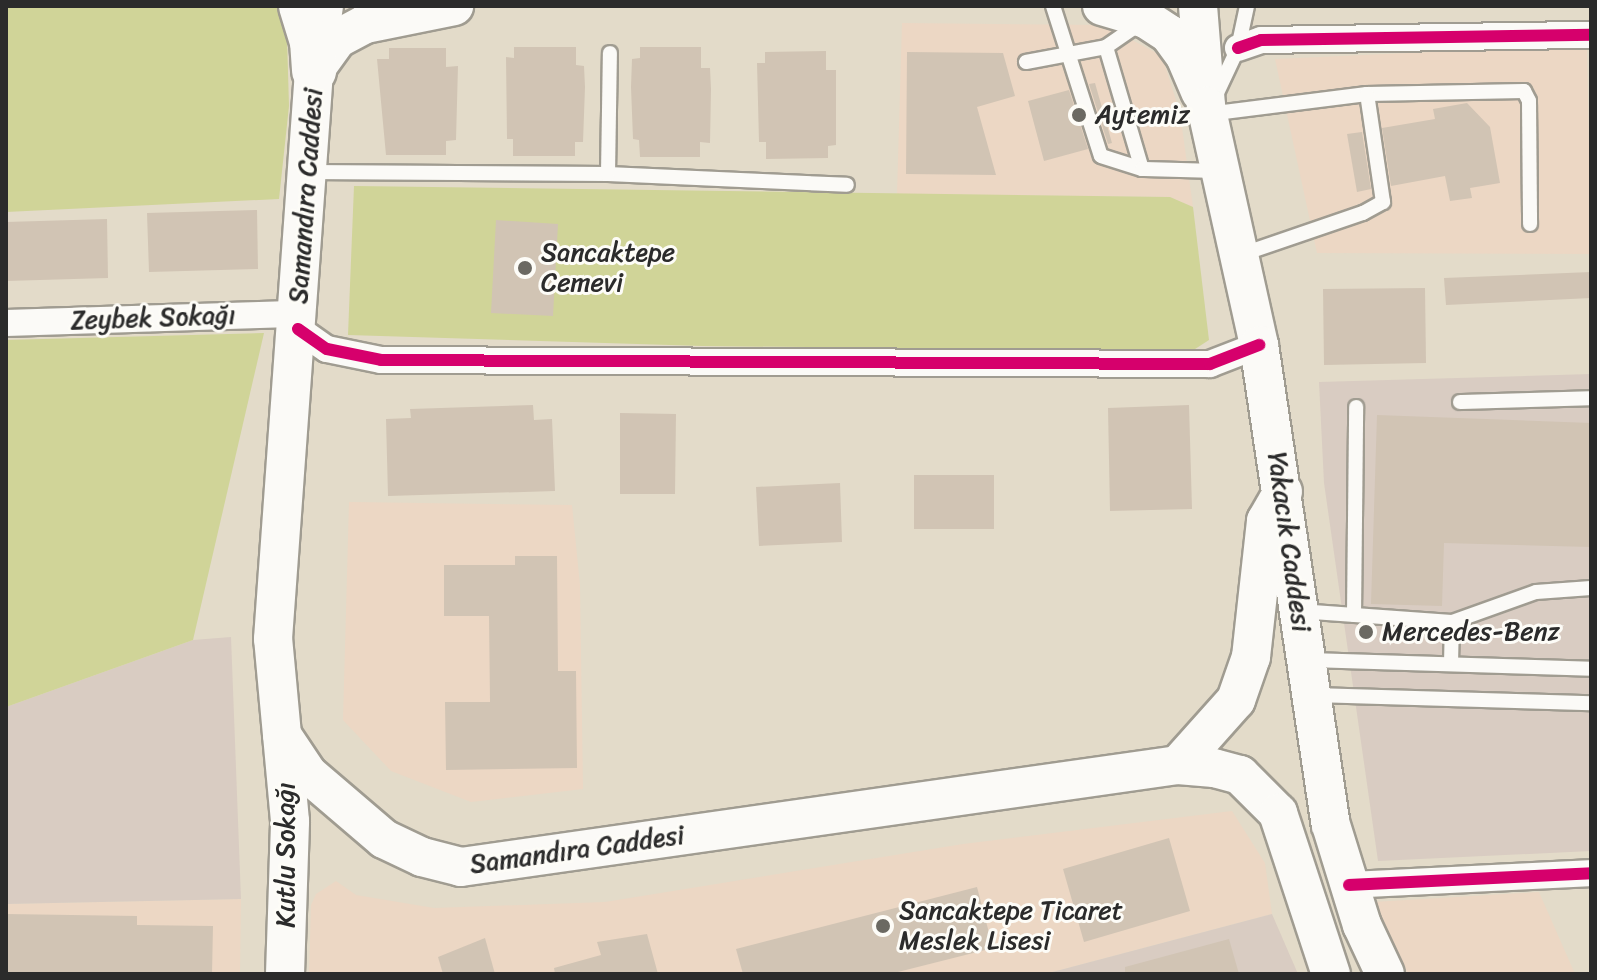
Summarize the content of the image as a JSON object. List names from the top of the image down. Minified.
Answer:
{"streets":{"main road":["Samandıra Caddesi","Yakacık Caddesi","Kutlu Sokağı"],"street":["Zeybek Sokağı"]},"crossings":[["Samandıra Caddesi","Zeybek Sokağı"],["Samandıra Caddesi","Kutlu Sokağı"]],"places":["Aytemiz","Sancaktepe Cemevi","Mercedes-Benz","Sancaktepe Ticaret Meslek Lisesi"]}
